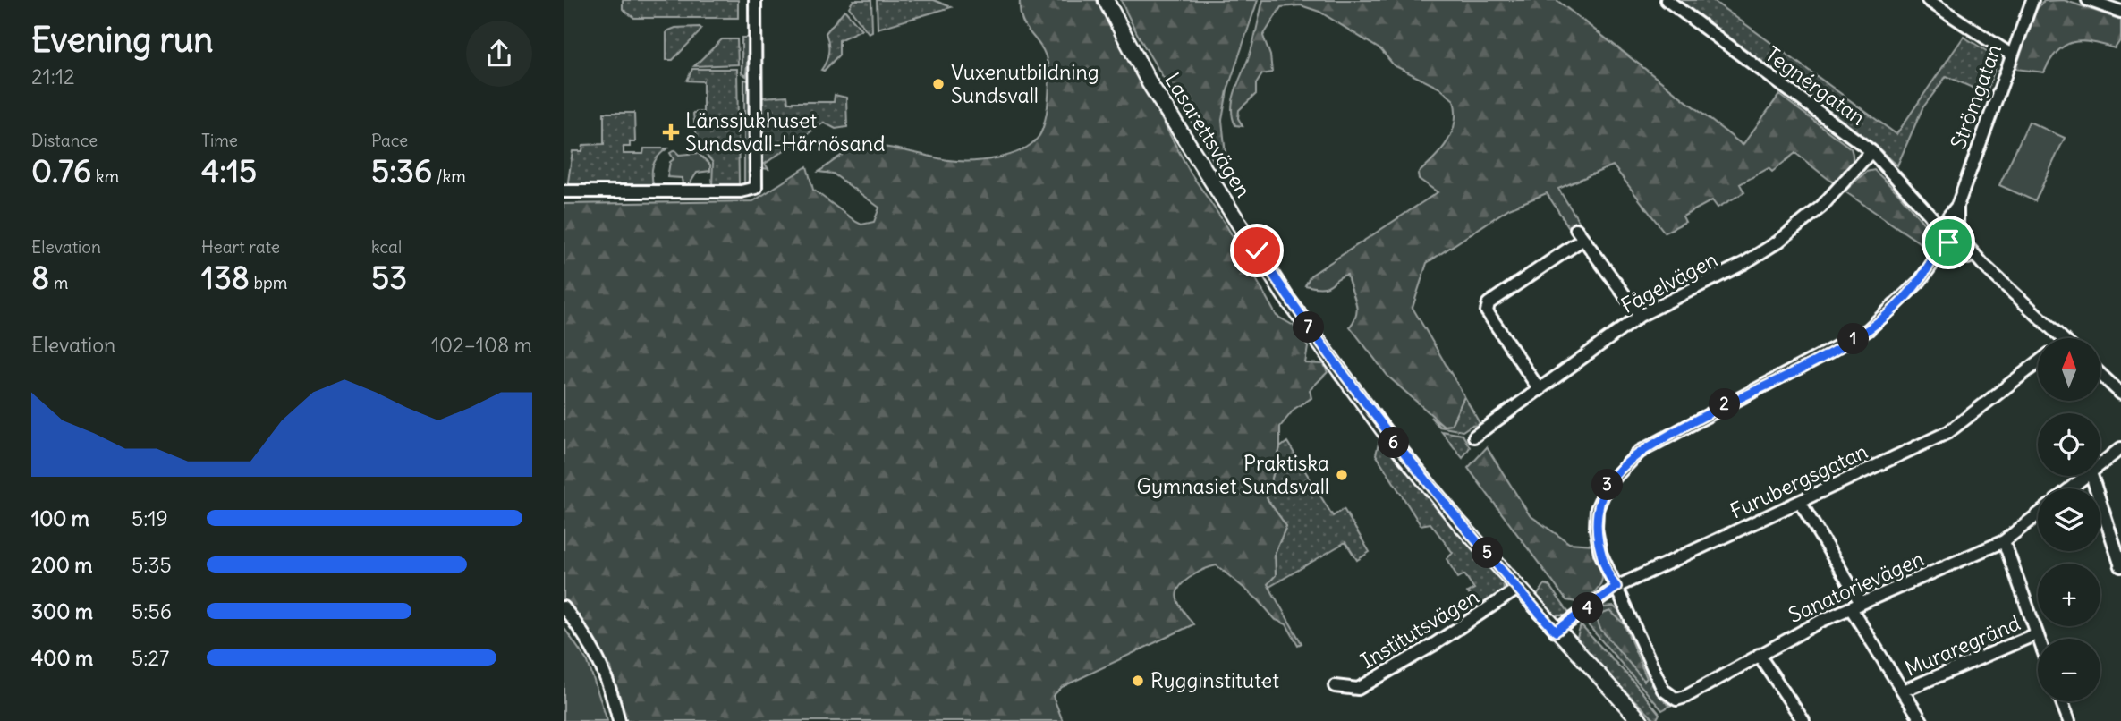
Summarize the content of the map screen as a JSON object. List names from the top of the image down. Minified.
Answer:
{"streets":{"street":["Tegnérgatan","Strömgatan","Lasarettsvägen","Fågelvägen","Furubergsgatan","Sanatorievägen","Institutsvägen","Muraregränd"]},"crossings":[["Tegnérgatan","Strömgatan"],["Tegnérgatan","Fågelvägen"],["Strömgatan","Furubergsgatan"],["Strömgatan","Sanatorievägen"],["Lasarettsvägen","Furubergsgatan"],["Lasarettsvägen","Institutsvägen"]],"places":{"other":["Vuxenutbildning Sundsvall","Praktiska Gymnasiet Sundsvall","Rygginstitutet"],"health":["Länssjukhuset Sundsvall-Härnösand"]},"north":"top","page":{"heading":["Evening run","21:12"],"stats":[["Distance","0.76 km"],["Time","4:15"],["Pace","5:36 /km"],["Elevation","8 m"],["Heart rate","138 bpm"],["kcal","53"]],"pins":["7","1","2","6","3","5","4"],"chart":["Elevation","102–108 m"],"map_buttons":["+","−"],"list":[{"name":"100 m","note":"5:19"},{"name":"200 m","note":"5:35"},{"name":"300 m","note":"5:56"},{"name":"400 m","note":"5:27"}]}}
